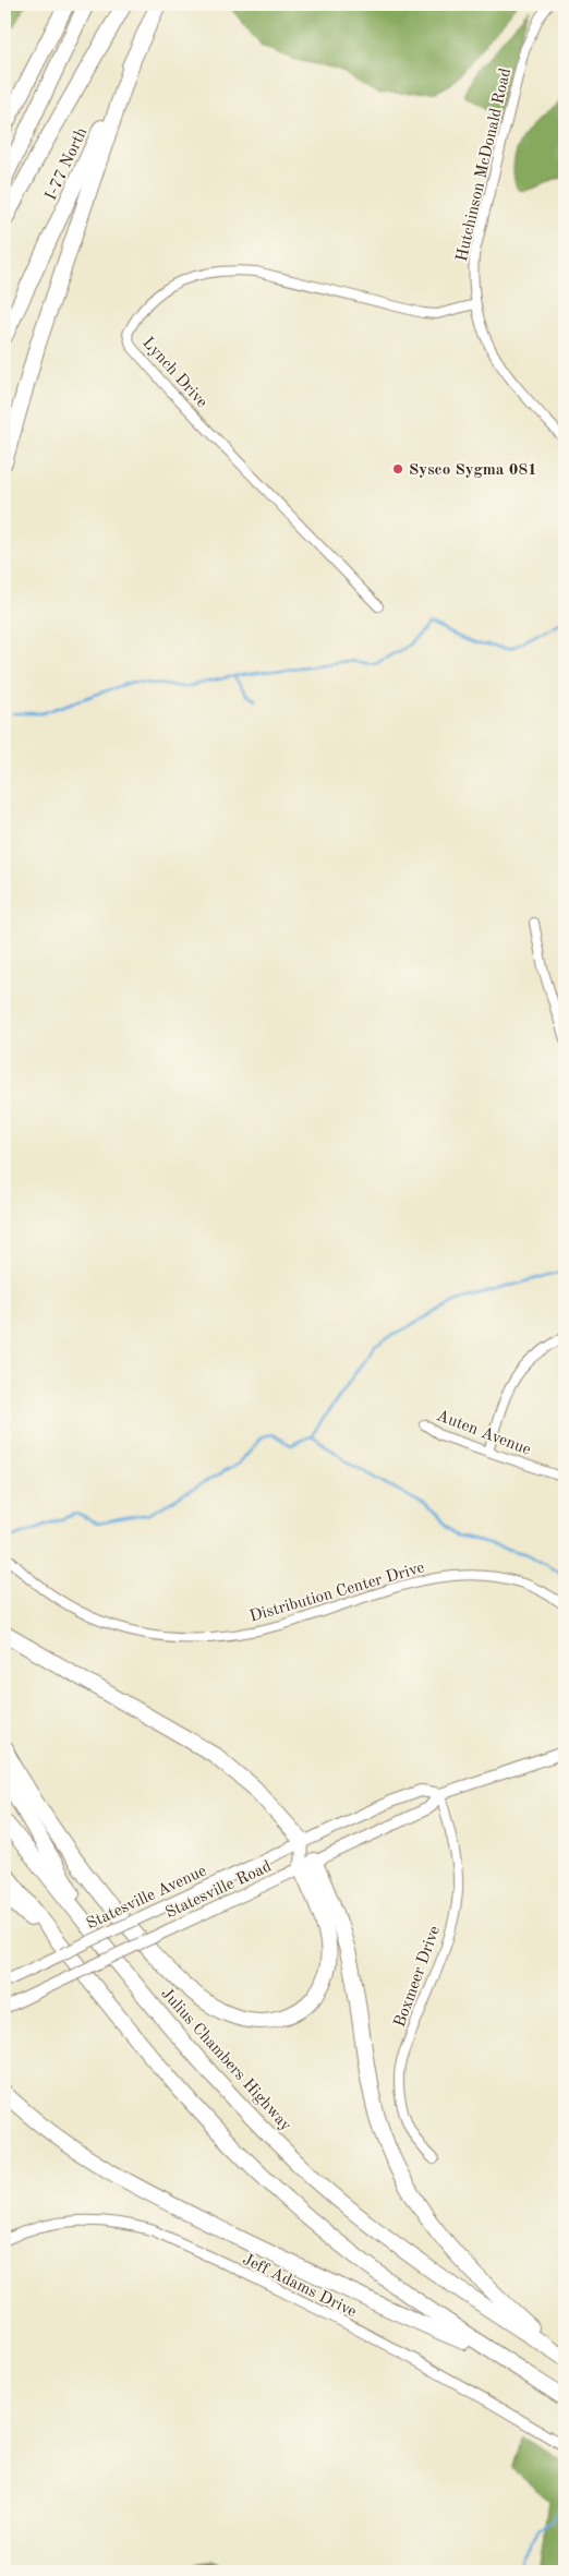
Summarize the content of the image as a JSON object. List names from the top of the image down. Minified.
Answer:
{"streets":{"highway":["I-77 North","Julius Chambers Highway"],"main road":["Statesville Road","Statesville Avenue"],"street":["Hutchinson McDonald Road","Lynch Drive","Auten Avenue","Distribution Center Drive","Boxmeer Drive","Jeff Adams Drive"]},"crossings":[["Hutchinson McDonald Road","Lynch Drive"],["Statesville Road","Statesville Avenue"],["Statesville Road","Boxmeer Drive"]],"places":["Sysco Sygma 081"]}
